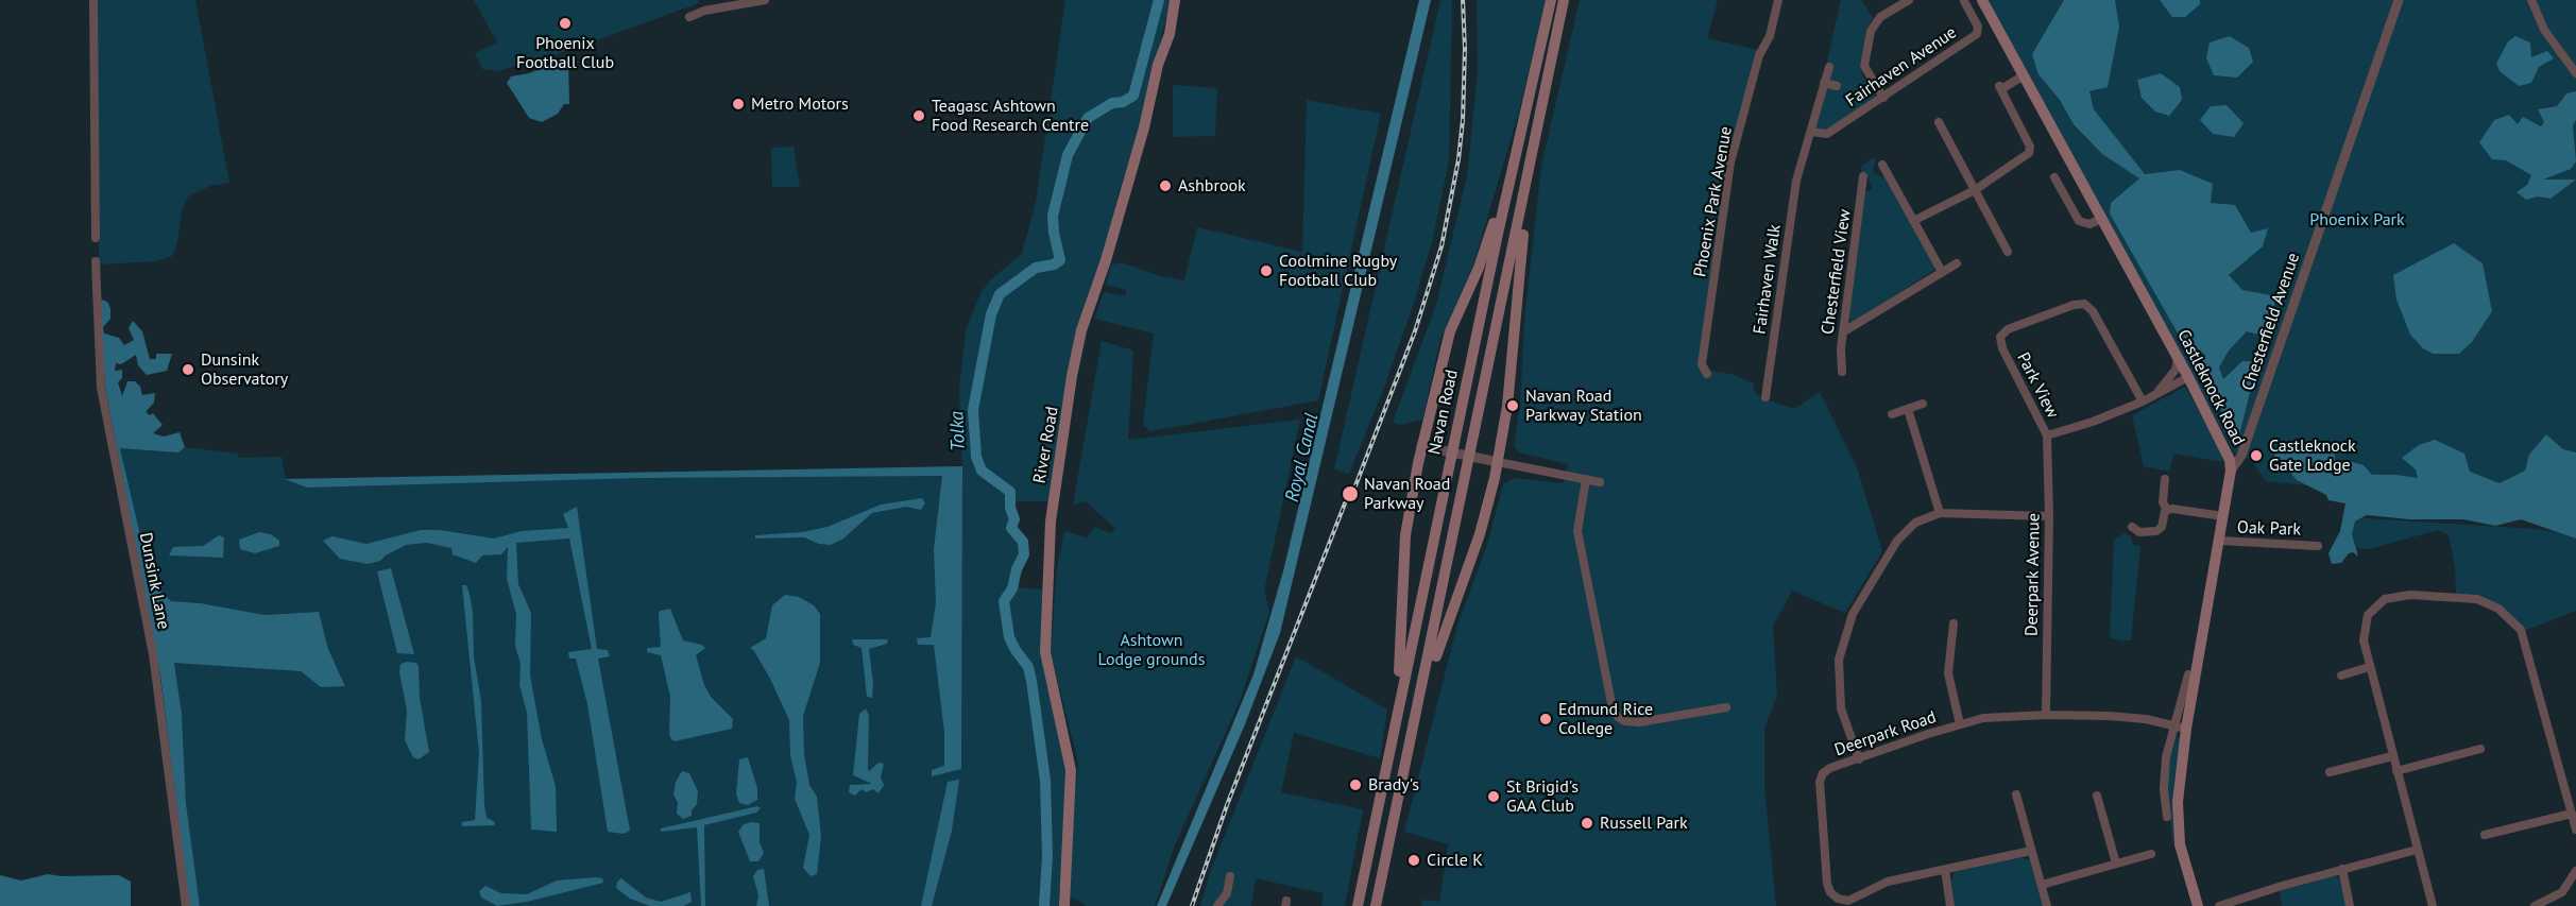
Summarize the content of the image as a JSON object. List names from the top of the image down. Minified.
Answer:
{"streets":{"main road":["Castleknock Road","Navan Road","River Road"],"street":["Fairhaven Avenue","Phoenix Park Avenue","Chesterfield View","Fairhaven Walk","Chesterfield Avenue","Park View","Oak Park","Deerpark Avenue","Dunsink Lane","Deerpark Road"]},"crossings":[["Fairhaven Avenue","Fairhaven Walk"],["Chesterfield Avenue","Castleknock Road"],["Park View","Castleknock Road"],["Park View","Deerpark Avenue"],["Castleknock Road","Oak Park"],["Castleknock Road","Deerpark Road"],["Deerpark Avenue","Deerpark Road"]],"water":["Tolka","Royal Canal"],"parks":["Phoenix Park","Ashtown Lodge grounds"],"places":["Phoenix Football Club","Metro Motors","Teagasc Ashtown Food Research Centre","Ashbrook","Coolmine Rugby Football Club","Dunsink Observatory","Navan Road Parkway Station","Castleknock Gate Lodge","Navan Road Parkway","Edmund Rice College","Brady's","St Brigid's GAA Club","Russell Park","Circle K"]}
